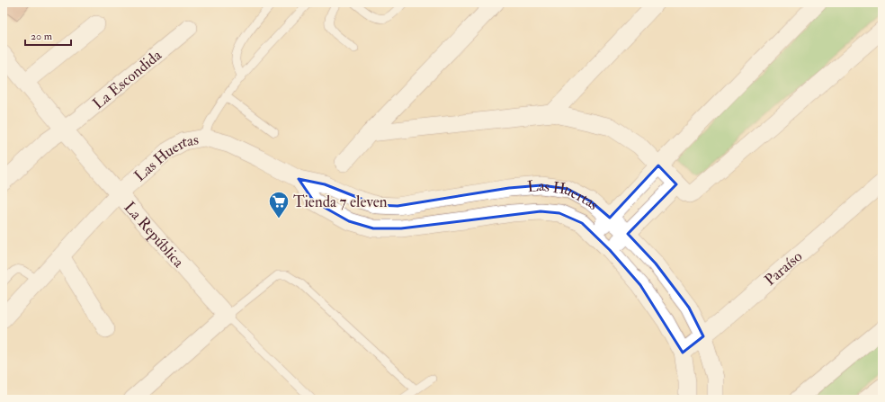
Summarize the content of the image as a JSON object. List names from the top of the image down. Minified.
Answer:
{"streets":{"street":["La Escondida","Las Huertas","La República","Paraíso"]},"crossings":[["La Escondida","La República"],["Las Huertas","La República"],["Las Huertas","Paraíso"]],"places":{"supermarket":["Tienda 7 eleven"]},"scale_bar":"20 m"}
